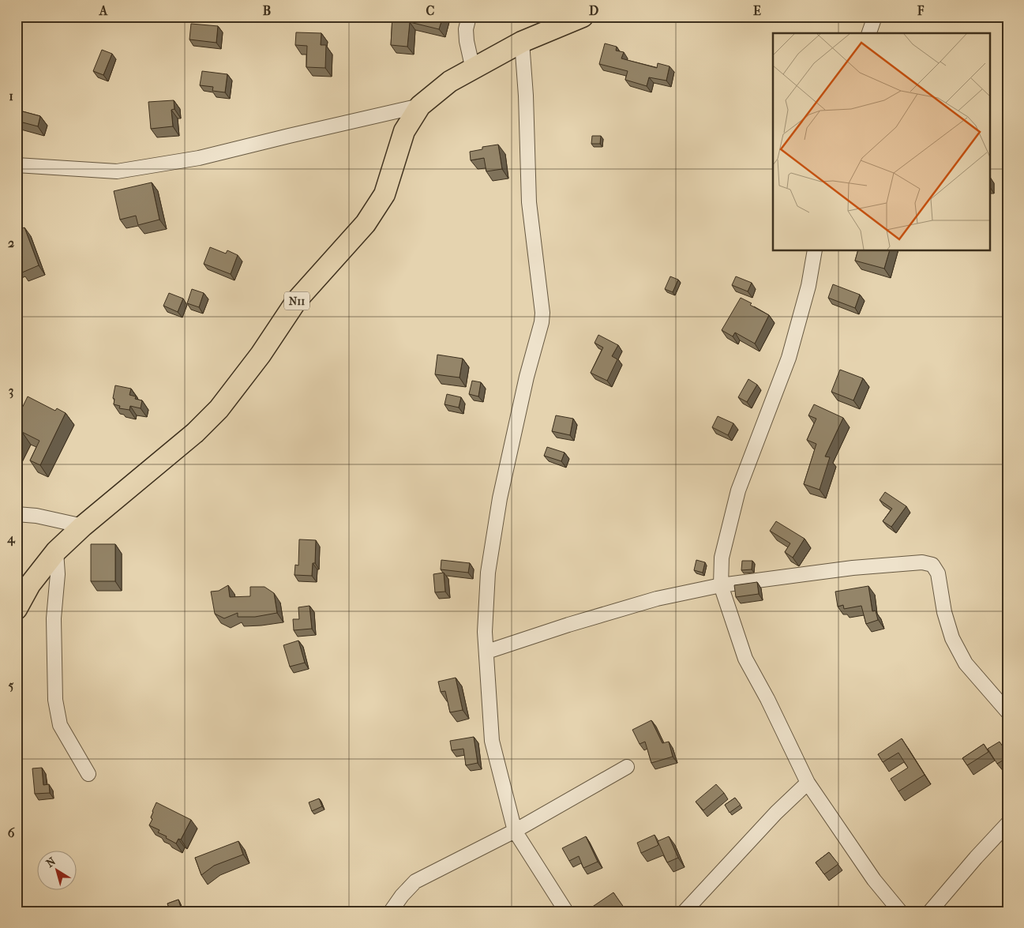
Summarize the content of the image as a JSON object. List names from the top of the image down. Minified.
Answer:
{"streets":{"highway":["N11"]},"north":"top left","grid":{"columns":["A","B","C","D","E","F"],"rows":["1","2","3","4","5","6"]}}
